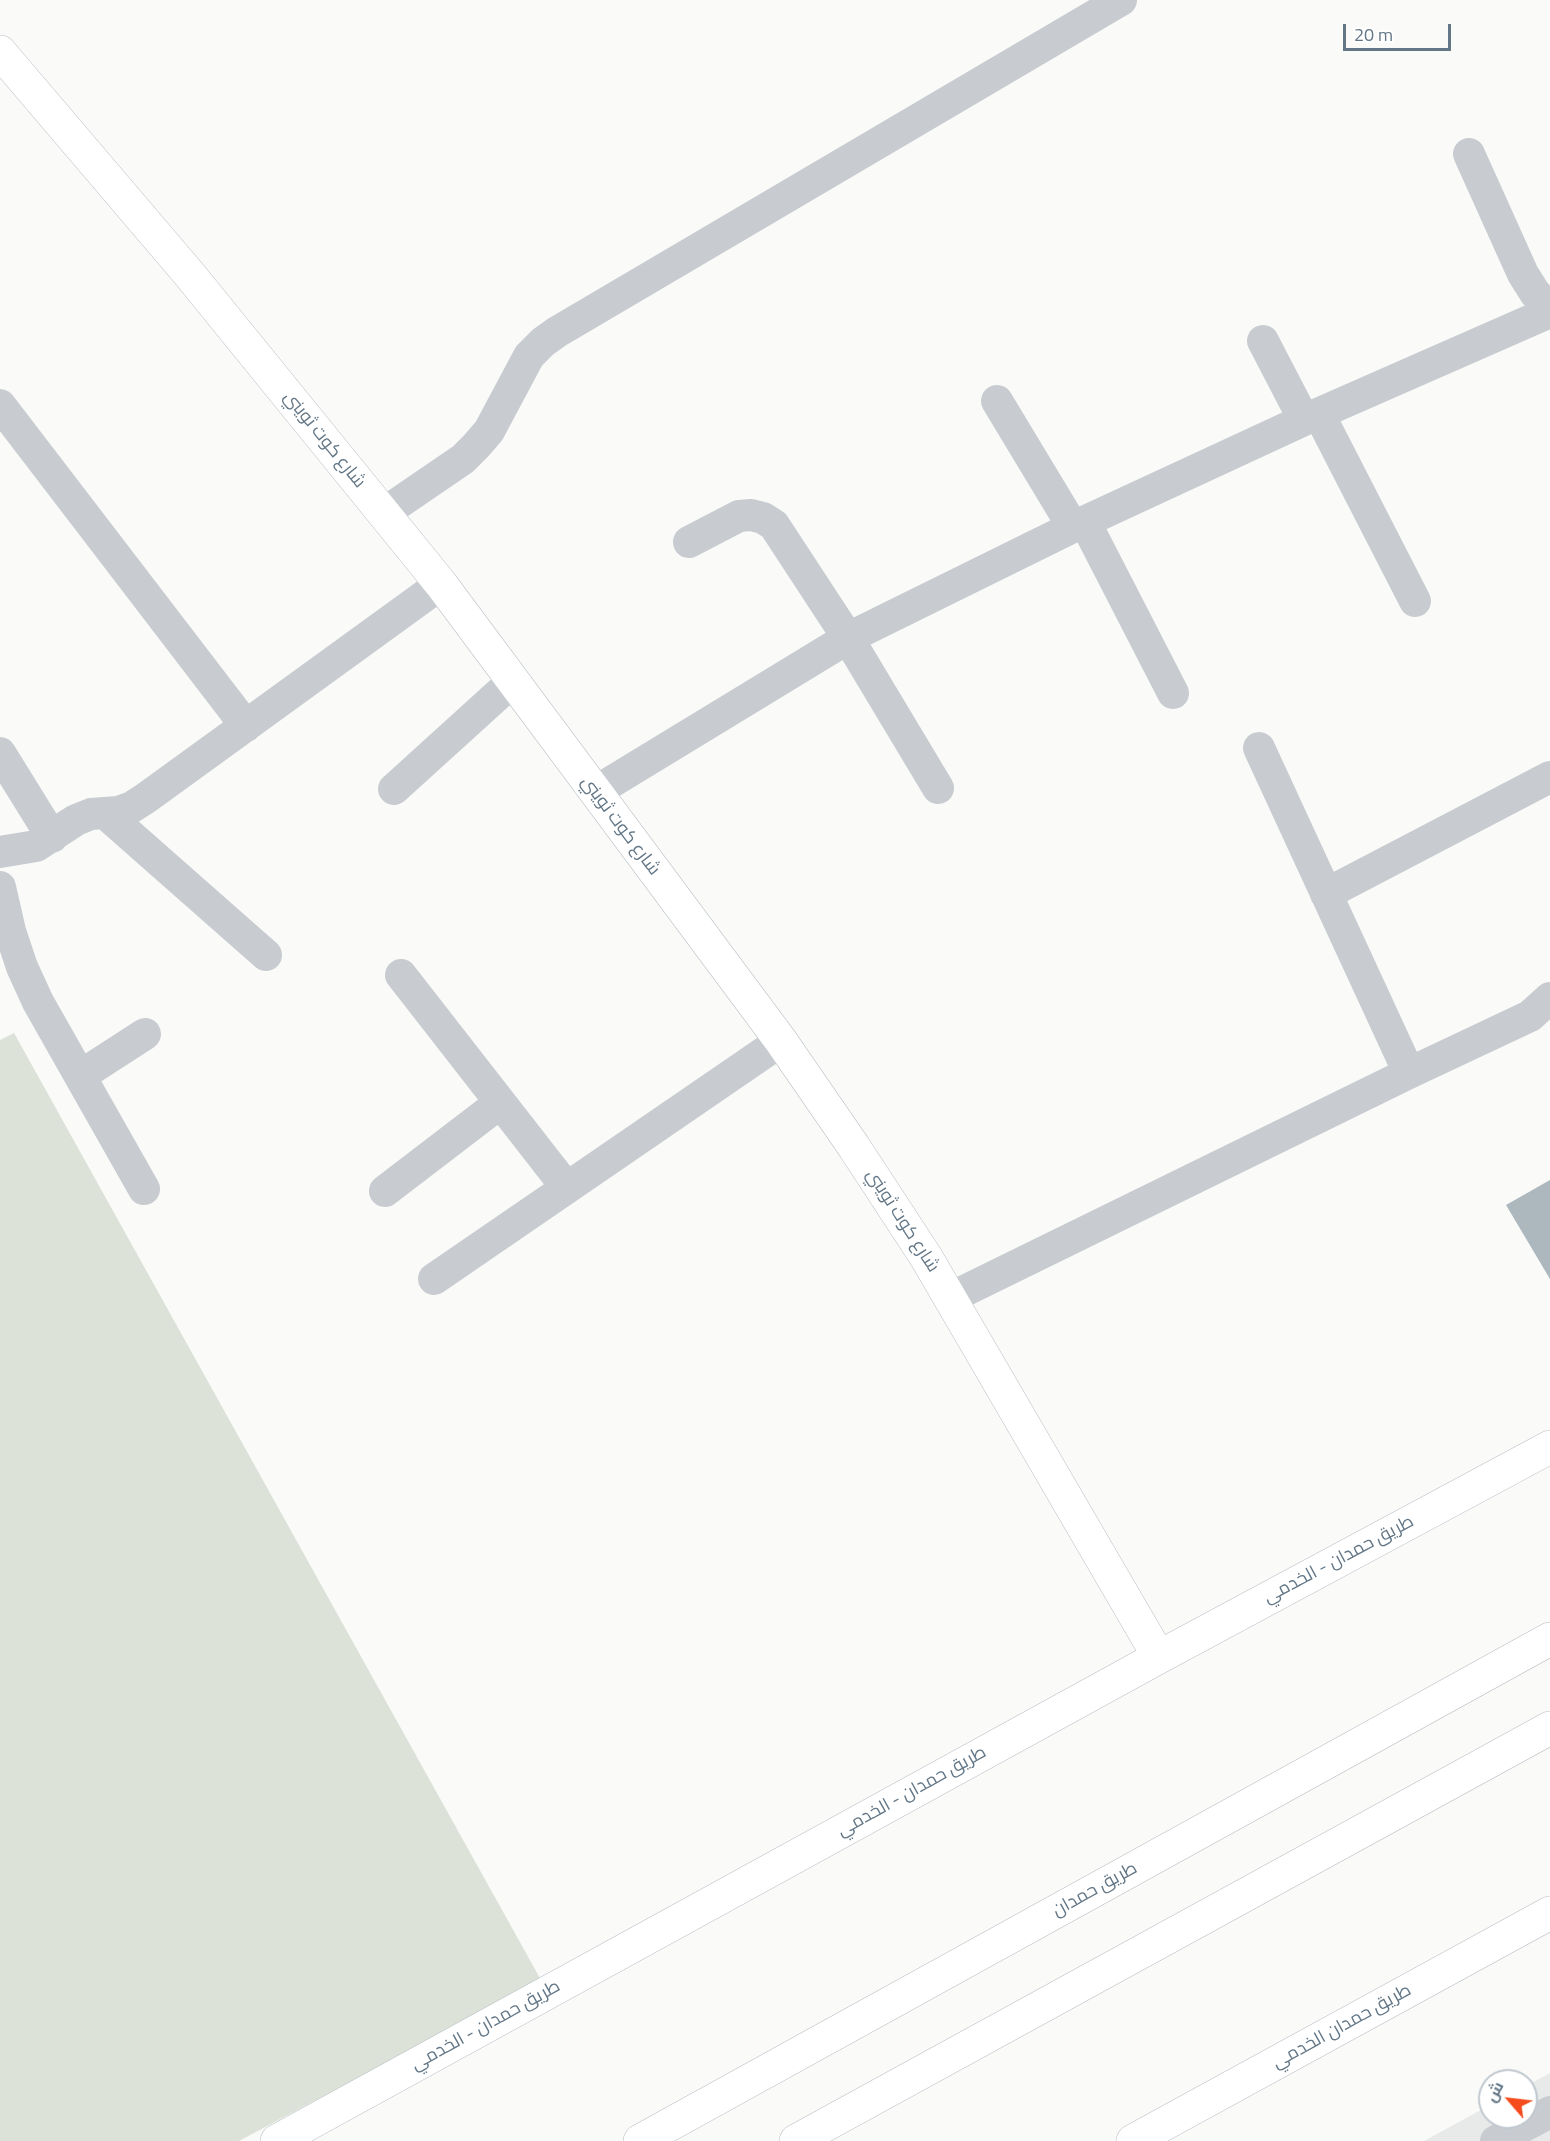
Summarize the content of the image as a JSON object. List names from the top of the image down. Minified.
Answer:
{"streets":{"main road":["شارع كوت ثويني","طريق حمدان - الخدمي","طريق حمدان","طريق حمدان الخدمي"]},"crossings":[["شارع كوت ثويني","طريق حمدان - الخدمي"]],"scale_bar":"20 m","north":"top left"}
